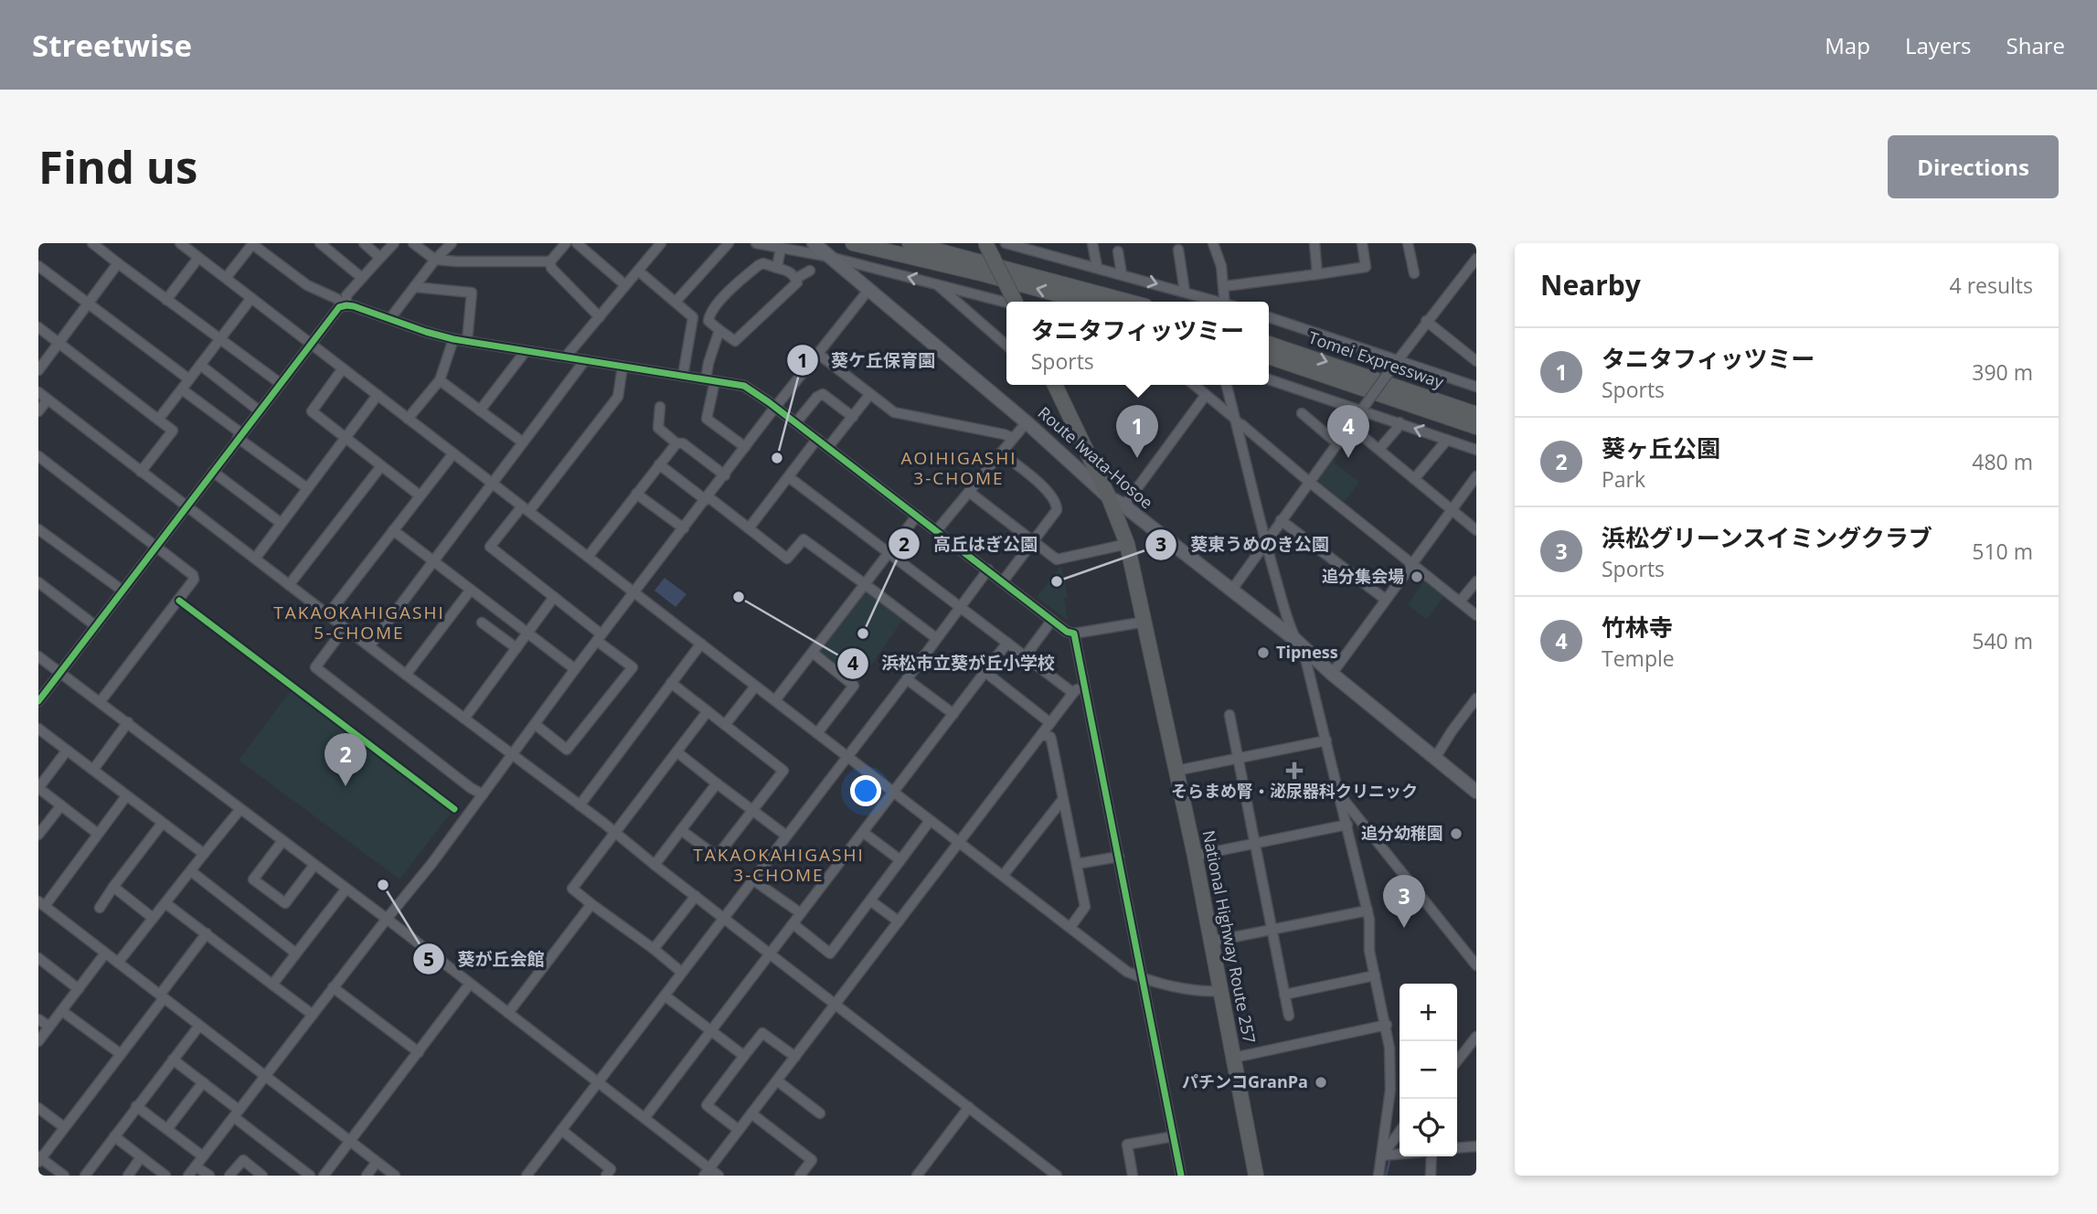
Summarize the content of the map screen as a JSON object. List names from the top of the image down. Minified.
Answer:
{"streets":{"highway":["Tomei Expressway","National Highway Route 257"],"main road":["Route Iwata-Hosoe"]},"crossings":[["Route Iwata-Hosoe","National Highway Route 257"]],"districts":["AOIHIGASHI 3-CHOME","TAKAOKAHIGASHI 5-CHOME","TAKAOKAHIGASHI 3-CHOME"],"places":{"other":["葵ケ丘保育園","追分集会場","葵東うめのき公園","浜松市立葵が丘小学校","高丘はぎ公園","Tipness","追分幼稚園","葵が丘会館","パチンコGranPa"],"health":["そらまめ腎・泌尿器科クリニック"]},"page":{"header":"Streetwise","nav":["Map","Layers","Share"],"buttons":"Directions","title":"Find us","heading":["Nearby","4 results"],"popup":["タニタフィッツミー","Sports"],"list":[{"mark":"1","name":"タニタフィッツミー","note":"Sports","value":"390 m"},{"mark":"2","name":"葵ヶ丘公園","note":"Park","value":"480 m"},{"mark":"3","name":"浜松グリーンスイミングクラブ","note":"Sports","value":"510 m"},{"mark":"4","name":"竹林寺","note":"Temple","value":"540 m"}],"pins":["1","4","2","3"],"map_buttons":["+","−"]}}
